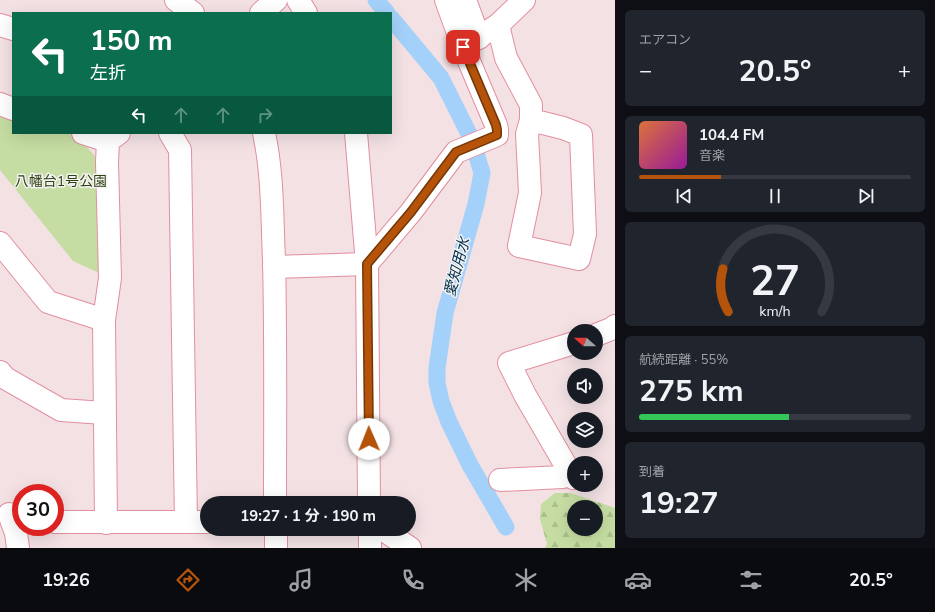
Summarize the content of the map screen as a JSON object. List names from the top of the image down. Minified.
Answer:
{"water":["愛知用水"],"parks":["八幡台1号公園"],"north":"left","page":{"tile":["エアコン",["航続距離 · 55%","275 km"],["到着","19:27"]],"turn":["150 m","左折"],"heat":["−","20.5°","+"],"song":["104.4 FM","音楽"],"map_buttons":["+","−"],"limit":"30","trip":"19:27 · 1 分 · 190 m","tabs":["19:26","20.5°"],"gauge":["27","km/h"]}}
